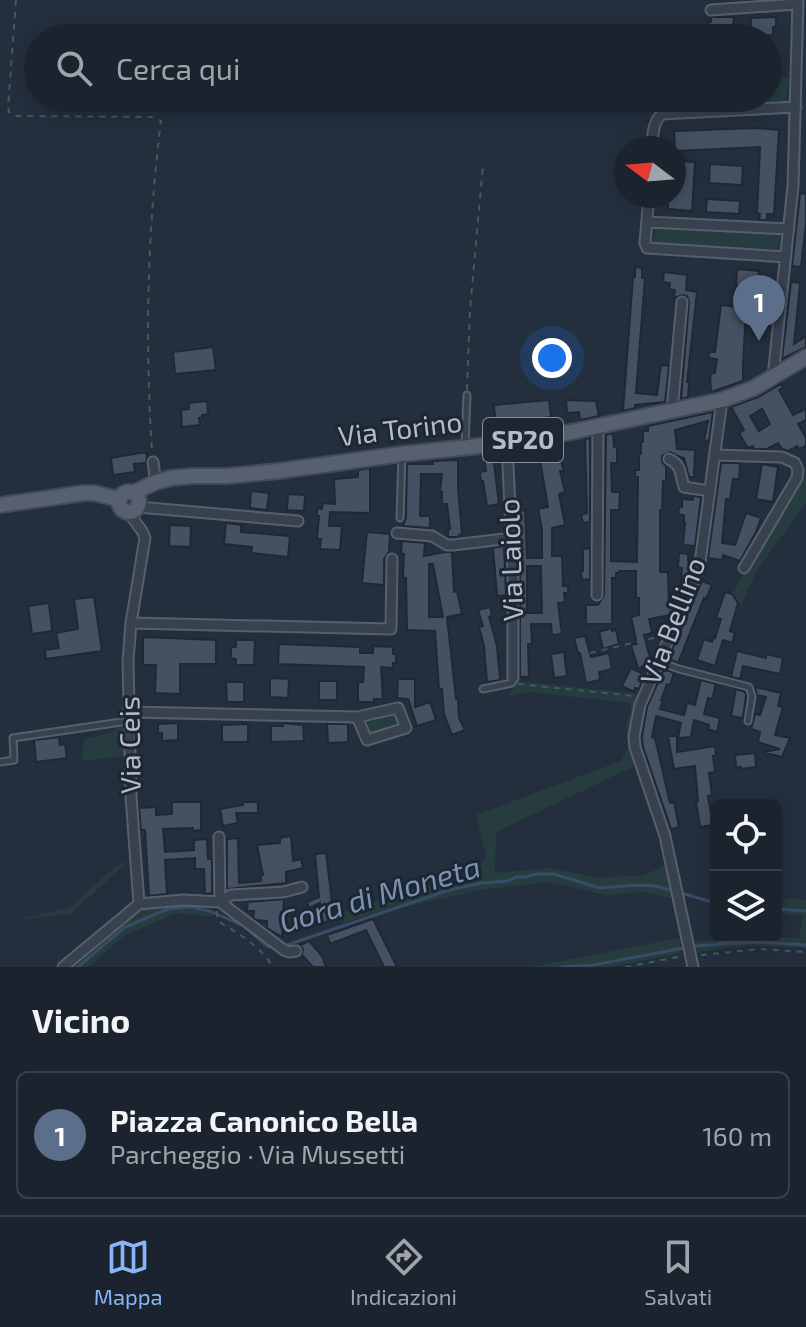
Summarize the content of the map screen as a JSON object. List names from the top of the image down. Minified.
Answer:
{"streets":{"main road":["Via Torino","SP20"],"street":["Via Laiolo","Via Bellino","Via Ceis"]},"crossings":[["Via Torino","Via Laiolo"],["Via Torino","Via Bellino"]],"water":["Gora di Moneta"],"north":"left","page":{"search":"Cerca qui","pins":"1","heading":"Vicino","list":[{"mark":"1","name":"Piazza Canonico Bella","note":"Parcheggio · Via Mussetti","value":"160 m"}],"nav":["Mappa","Indicazioni","Salvati"]}}
